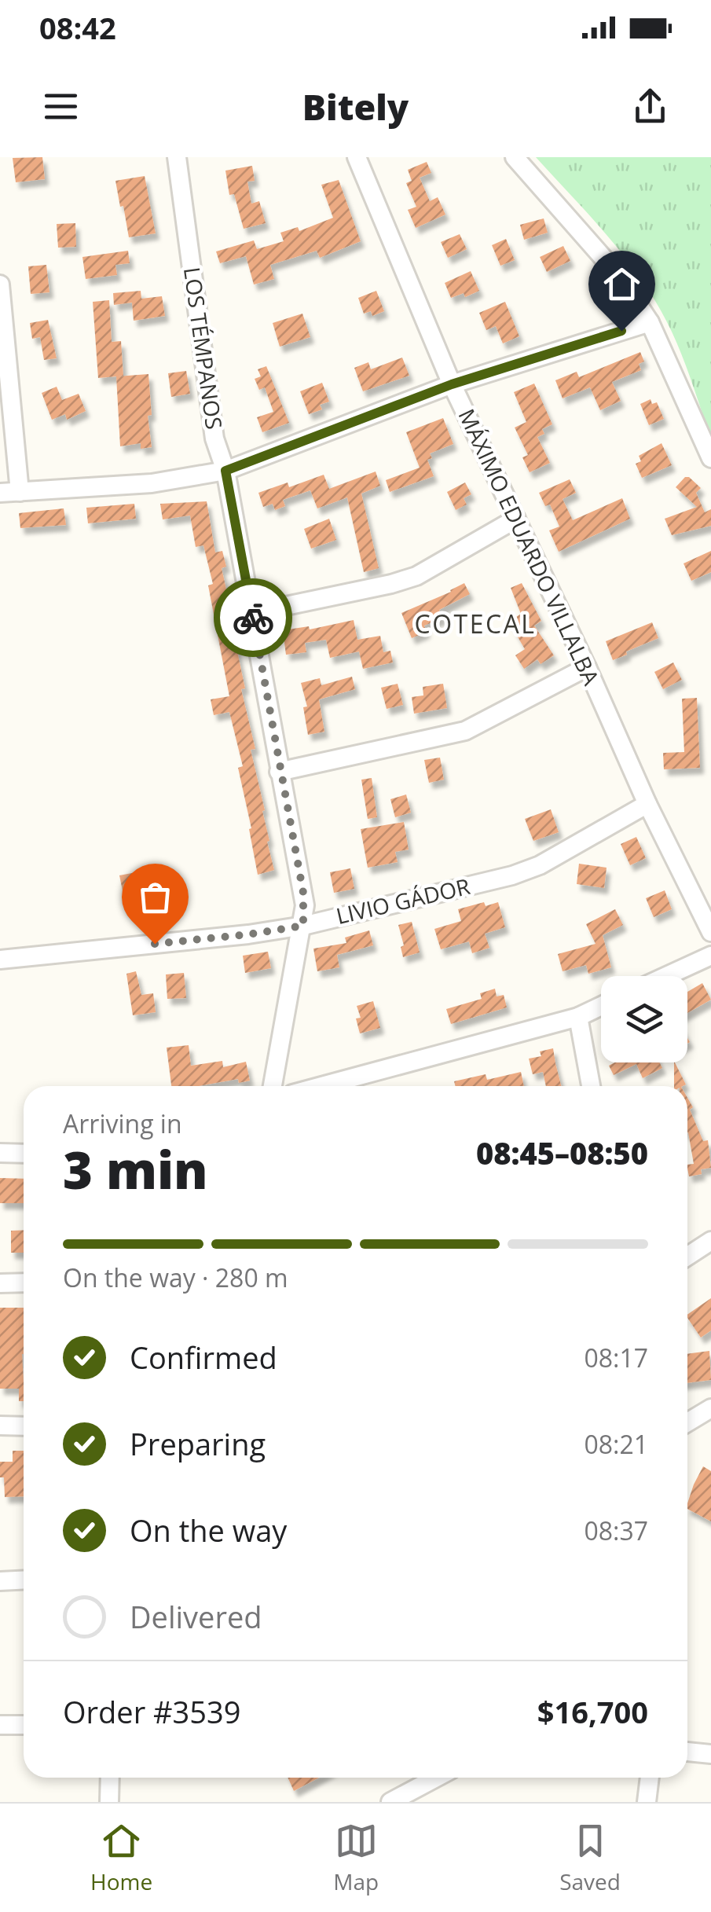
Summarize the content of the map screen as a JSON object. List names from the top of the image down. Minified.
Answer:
{"streets":{"street":["LOS TÉMPANOS","MÁXIMO EDUARDO VILLALBA","LIVIO GÁDOR"]},"crossings":[["LOS TÉMPANOS","LIVIO GÁDOR"],["MÁXIMO EDUARDO VILLALBA","LIVIO GÁDOR"]],"districts":["COTECAL"],"page":{"status":"08:42","header":"Bitely","heading":["3 min","Arriving in","08:45–08:50"],"panel":["Order #3539","$16,700"],"bar":"On the way · 280 m","list":[["Confirmed","08:17"],["Preparing","08:21"],["On the way","08:37"],"Delivered"],"tabs":["Home","Map","Saved"]}}
